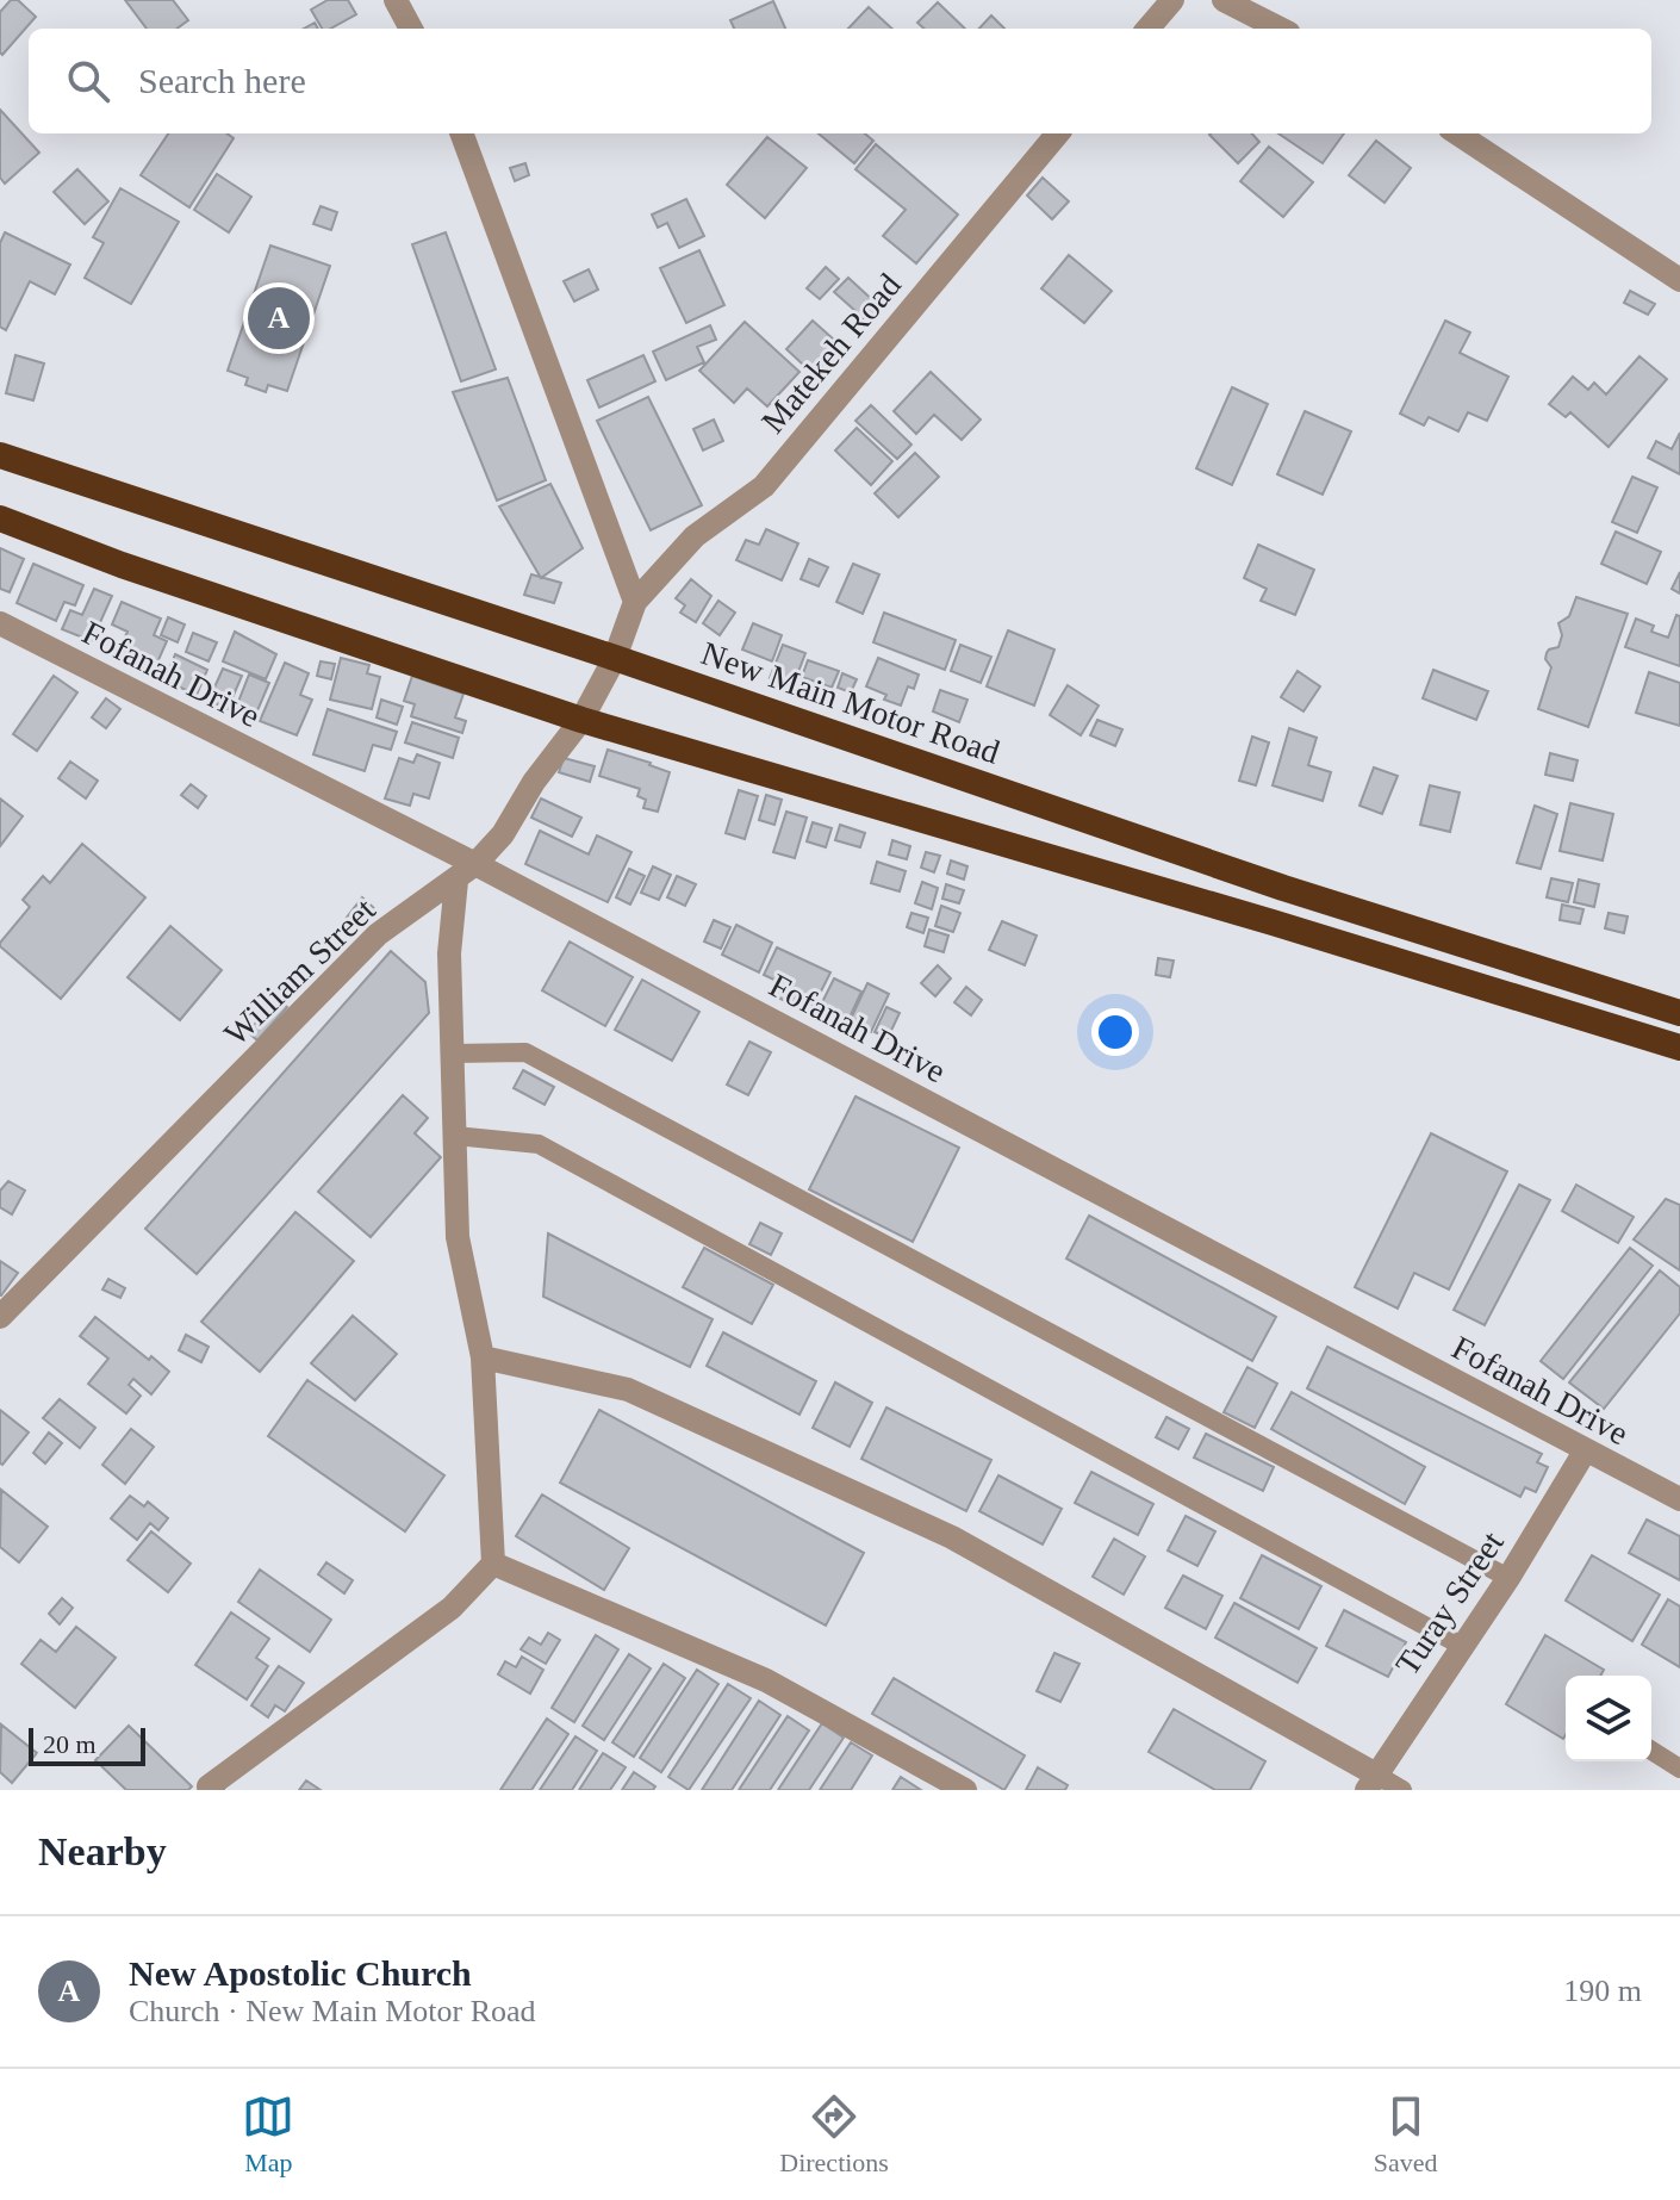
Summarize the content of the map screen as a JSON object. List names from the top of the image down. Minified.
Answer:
{"streets":{"highway":["New Main Motor Road"],"street":["Matekeh Road","Fofanah Drive","William Street","Turay Street"]},"crossings":[["Matekeh Road","William Street"],["Fofanah Drive","William Street"],["Fofanah Drive","Turay Street"],["New Main Motor Road","William Street"]],"scale_bar":"20 m","page":{"search":"Search here","pins":"A","scale":"20 m","heading":"Nearby","list":[{"mark":"A","name":"New Apostolic Church","note":"Church · New Main Motor Road","value":"190 m"}],"nav":["Map","Directions","Saved"]}}
